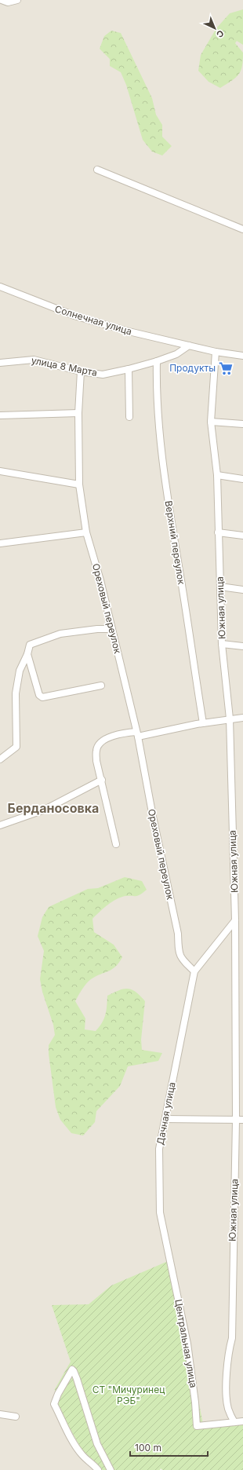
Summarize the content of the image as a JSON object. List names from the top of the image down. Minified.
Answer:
{"streets":{"street":["Солнечная улица","улица 8 Марта","Верхний переулок","Южная улица","Ореховый переулок","Дачная улица","Центральная улица"]},"crossings":[["Солнечная улица","улица 8 Марта"],["улица 8 Марта","Верхний переулок"],["улица 8 Марта","Ореховый переулок"],["Южная улица","Центральная улица"],["Ореховый переулок","Дачная улица"],["Дачная улица","Центральная улица"]],"districts":["Берданосовка"],"parks":["СТ \"Мичуринец РЭБ\""],"places":{"supermarket":["Продукты"]},"scale_bar":"100 m","north":"bottom right"}
